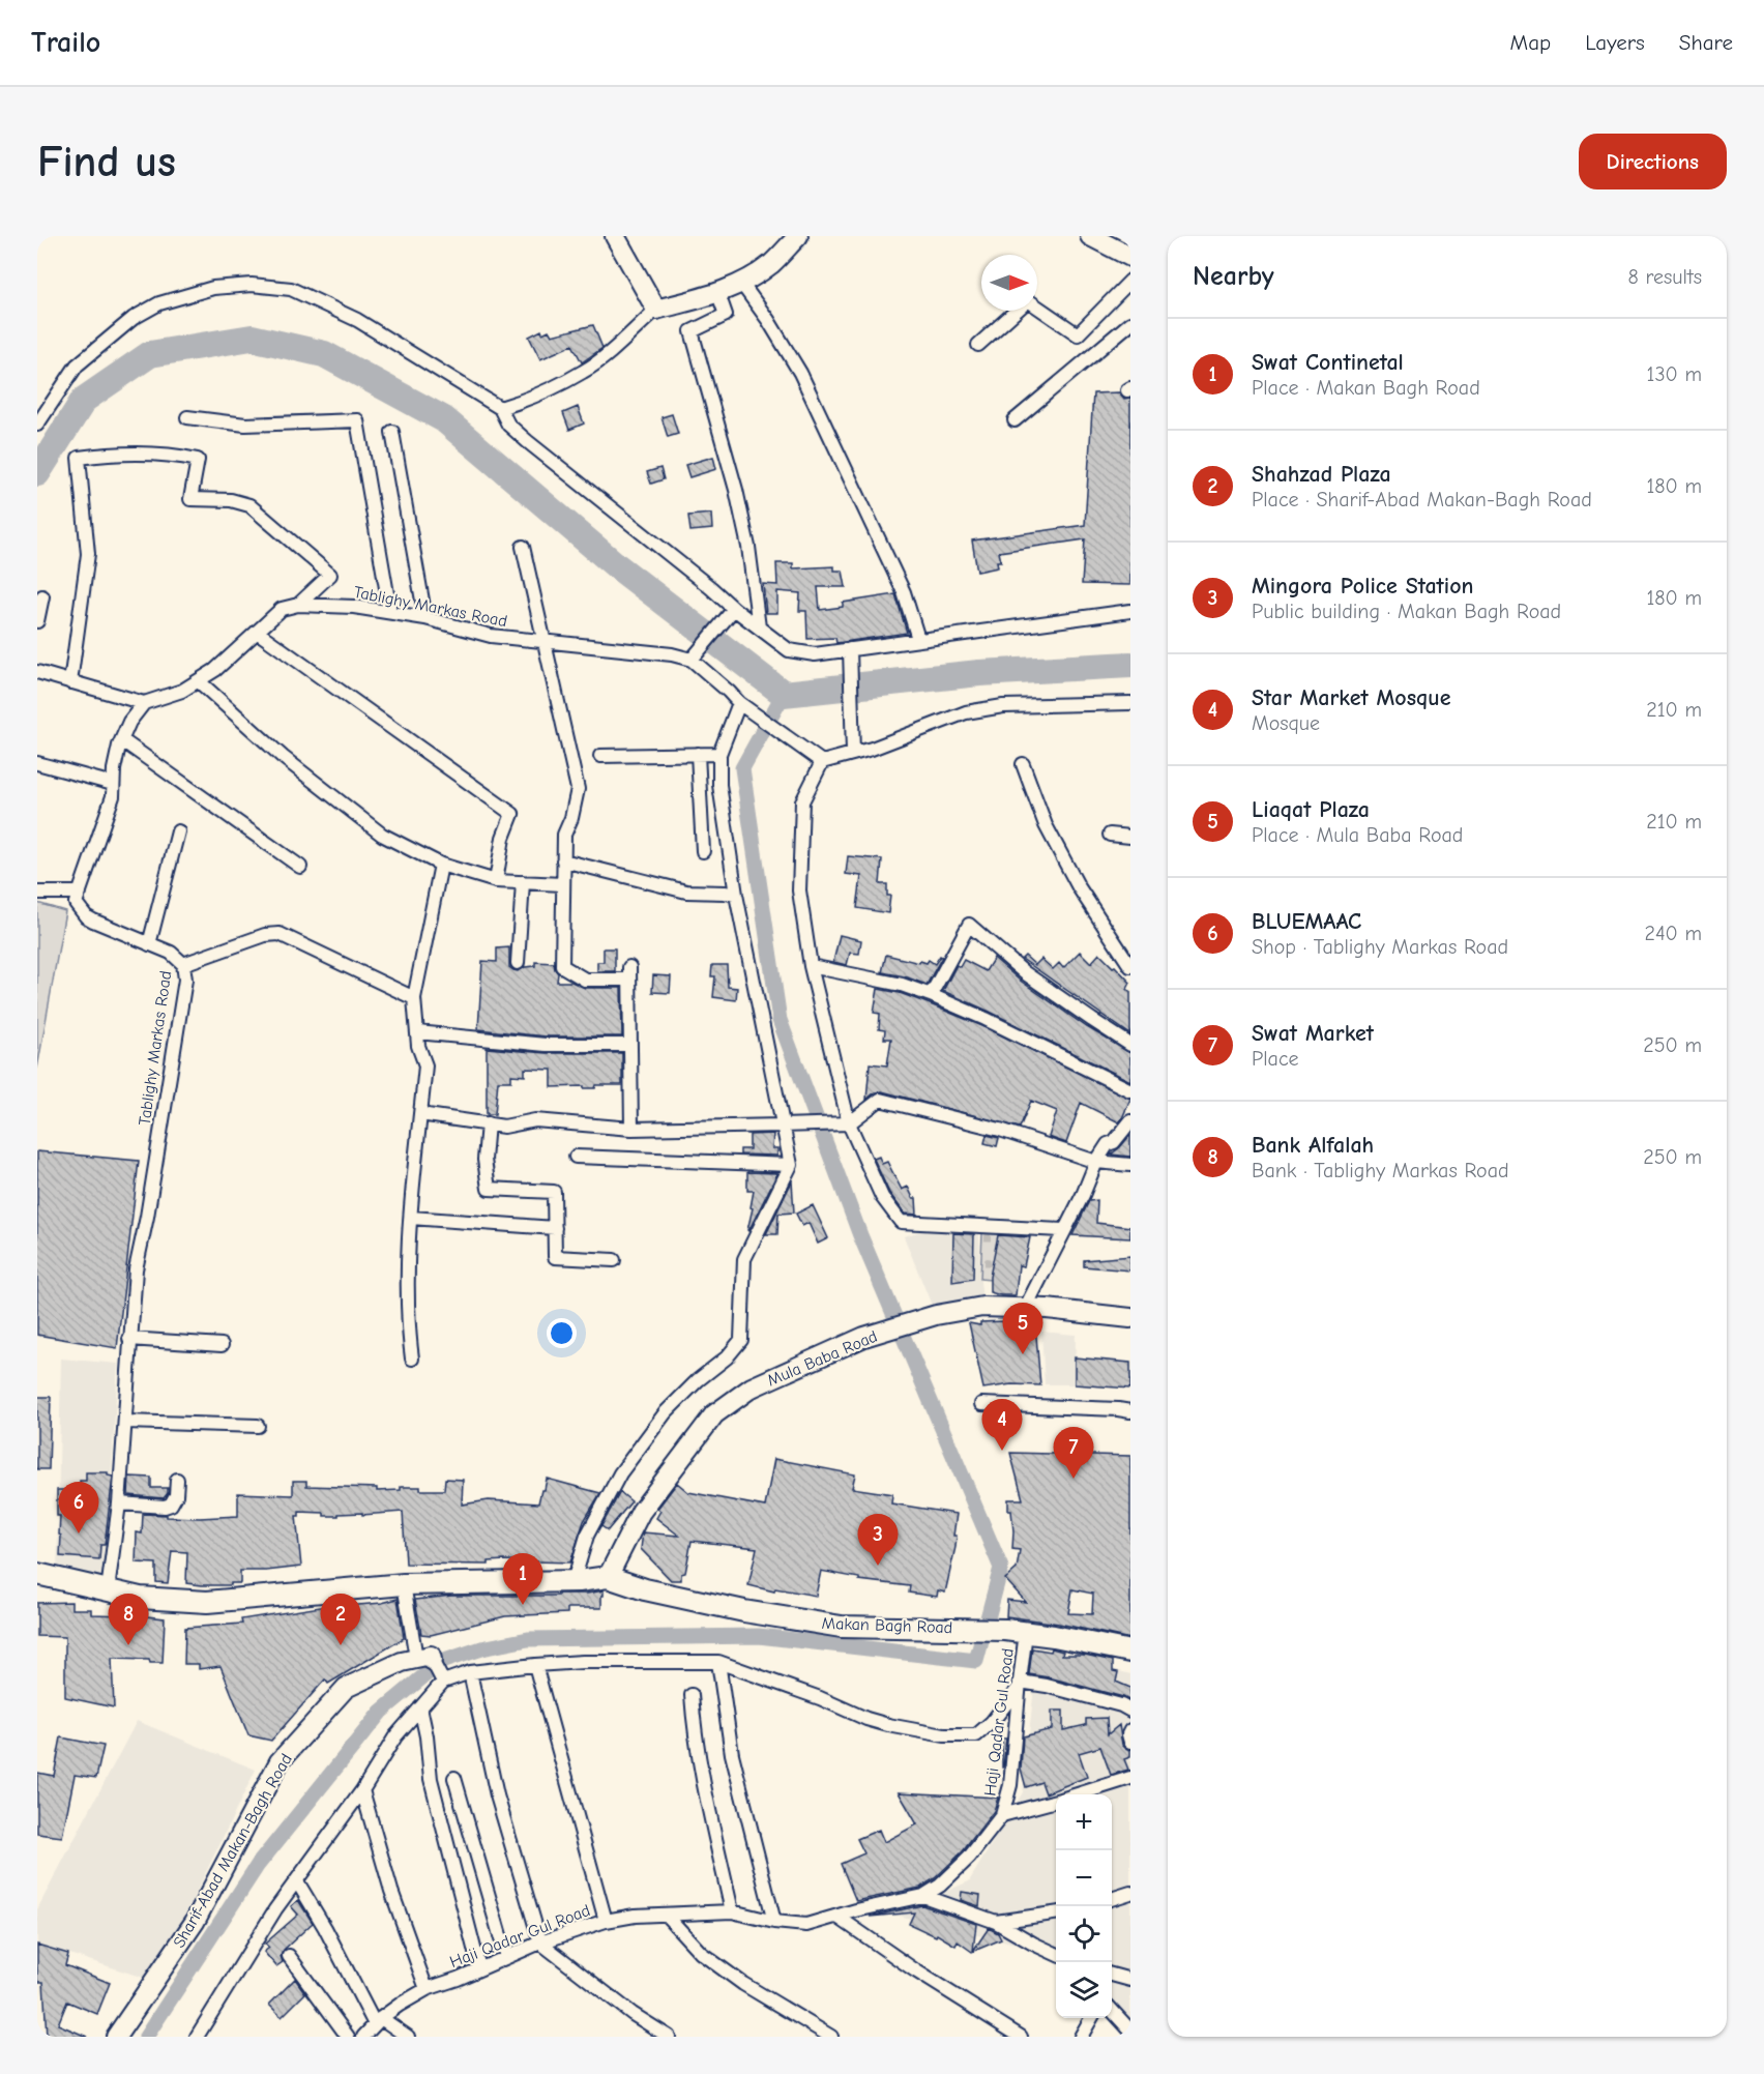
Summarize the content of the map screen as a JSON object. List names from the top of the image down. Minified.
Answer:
{"streets":{"main road":["Makan Bagh Road"],"street":["Tablighy Markas Road","Mula Baba Road","Haji Qadar Gul Road","Sharif-Abad Makan-Bagh Road"]},"crossings":[["Mula Baba Road","Makan Bagh Road"],["Makan Bagh Road","Haji Qadar Gul Road"]],"north":"right","page":{"header":"Trailo","nav":["Map","Layers","Share"],"buttons":"Directions","title":"Find us","heading":["Nearby","8 results"],"list":[{"mark":"1","name":"Swat Continetal","note":"Place · Makan Bagh Road","value":"130 m"},{"mark":"2","name":"Shahzad Plaza","note":"Place · Sharif-Abad Makan-Bagh Road","value":"180 m"},{"mark":"3","name":"Mingora Police Station","note":"Public building · Makan Bagh Road","value":"180 m"},{"mark":"4","name":"Star Market Mosque","note":"Mosque","value":"210 m"},{"mark":"5","name":"Liaqat Plaza","note":"Place · Mula Baba Road","value":"210 m"},{"mark":"6","name":"BLUEMAAC","note":"Shop · Tablighy Markas Road","value":"240 m"},{"mark":"7","name":"Swat Market","note":"Place","value":"250 m"},{"mark":"8","name":"Bank Alfalah","note":"Bank · Tablighy Markas Road","value":"250 m"}],"pins":["5","4","7","6","3","1","2","8"],"map_buttons":["+","−"]}}
